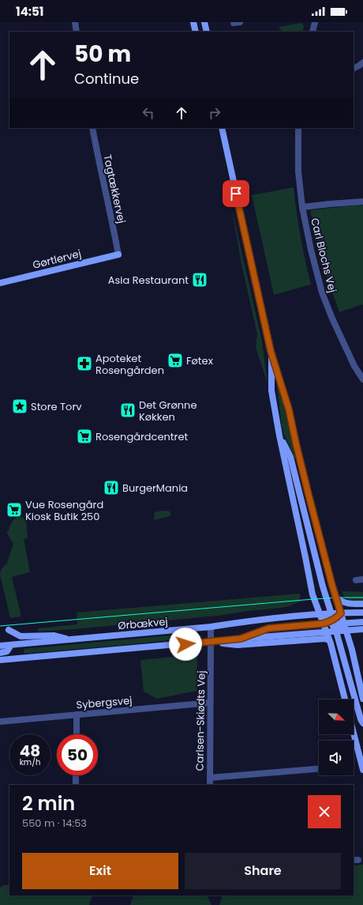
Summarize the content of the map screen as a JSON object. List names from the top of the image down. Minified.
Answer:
{"streets":{"main road":["Gørtlervej","Ørbækvej"],"street":["Tagtækkervej","Carl Blochs Vej","Sybergsvej","Carlsen-Skiødts Vej"]},"crossings":[["Tagtækkervej","Gørtlervej"],["Ørbækvej","Carlsen-Skiødts Vej"],["Sybergsvej","Carlsen-Skiødts Vej"]],"places":{"restaurant":["Asia Restaurant","Det Grønne Køkken","BurgerMania"],"supermarket":["Føtex","Rosengårdcentret","Vue Rosengård Kiosk Butik 250"],"pharmacy":["Apoteket Rosengården"],"place":["Store Torv"]},"north":"bottom right","page":{"status":"14:51","turn":["50 m","Continue"],"speed":"48 km/h","limit":"50","heading":["2 min","550 m · 14:53"],"buttons":["Exit","Share"]}}
